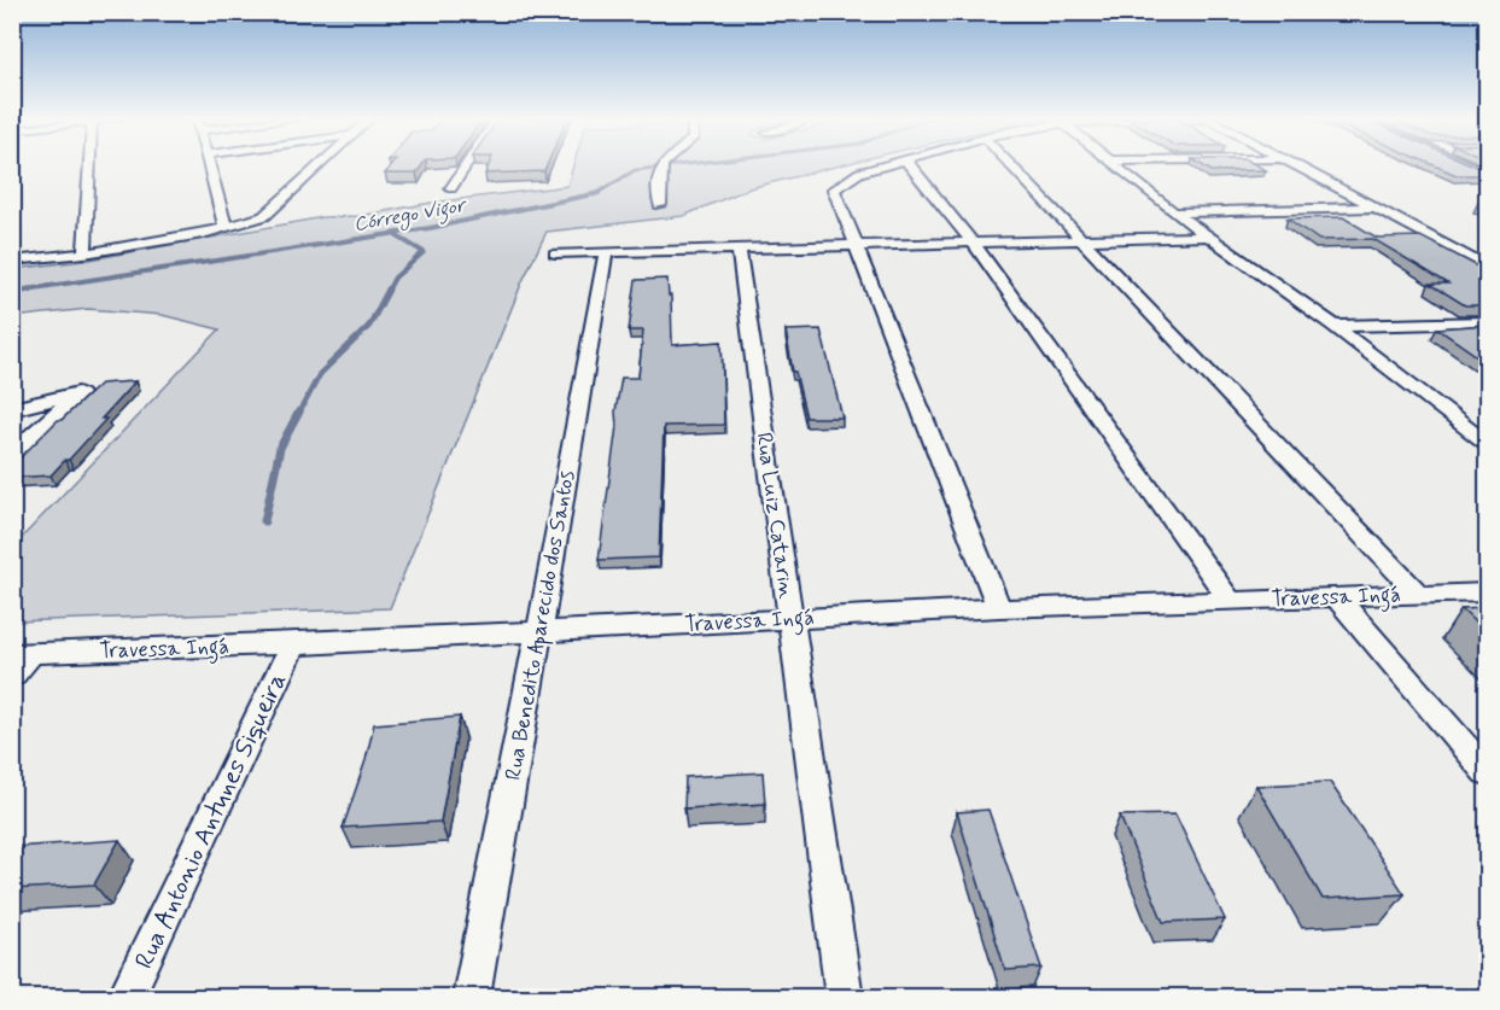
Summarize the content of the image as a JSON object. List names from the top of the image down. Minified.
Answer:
{"streets":{"street":["Rua Luiz Catarin","Travessa Ingá","Rua Benedito Aparecido dos Santos","Rua Antonio Antunes Siqueira"]},"crossings":[["Rua Luiz Catarin","Travessa Ingá"],["Travessa Ingá","Rua Benedito Aparecido dos Santos"],["Travessa Ingá","Rua Antonio Antunes Siqueira"]],"water":["Córrego Vigor"]}
